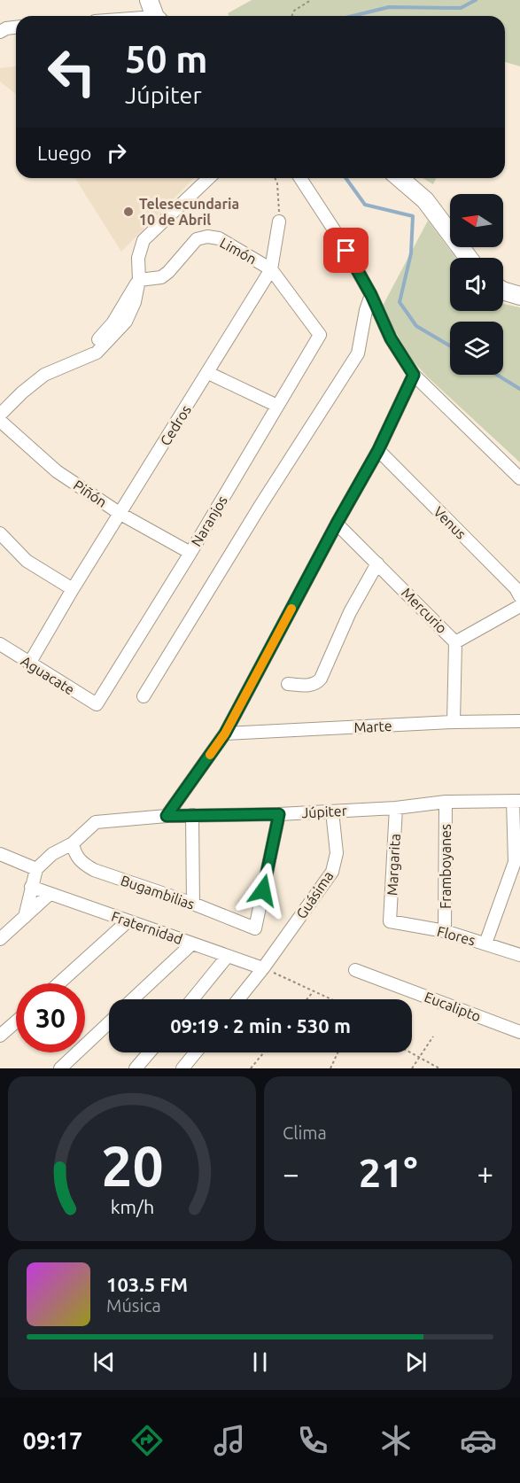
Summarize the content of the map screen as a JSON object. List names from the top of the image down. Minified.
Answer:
{"streets":{"street":["Limón","Cedros","Piñón","Naranjos","Venus","Mercurio","Aguacate","Marte","Júpiter","Margarita","Framboyanes","Bugambilias","Guásima","Fraternidad","Flores","Eucalipto"]},"crossings":[["Limón","Cedros"],["Limón","Naranjos"],["Cedros","Piñón"],["Cedros","Aguacate"],["Piñón","Naranjos"],["Naranjos","Aguacate"],["Mercurio","Marte"],["Júpiter","Margarita"],["Júpiter","Framboyanes"],["Júpiter","Bugambilias"],["Júpiter","Guásima"],["Margarita","Flores"],["Framboyanes","Flores"],["Guásima","Fraternidad"]],"places":["Telesecundaria 10 de Abril"],"north":"left","page":{"turn":["50 m","Júpiter"],"then":"Luego","limit":"30","trip":"09:19 · 2 min · 530 m","tile":"Clima","heat":["−","21°","+"],"song":["103.5 FM","Música"],"tabs":"09:17","gauge":["20","km/h"]}}
